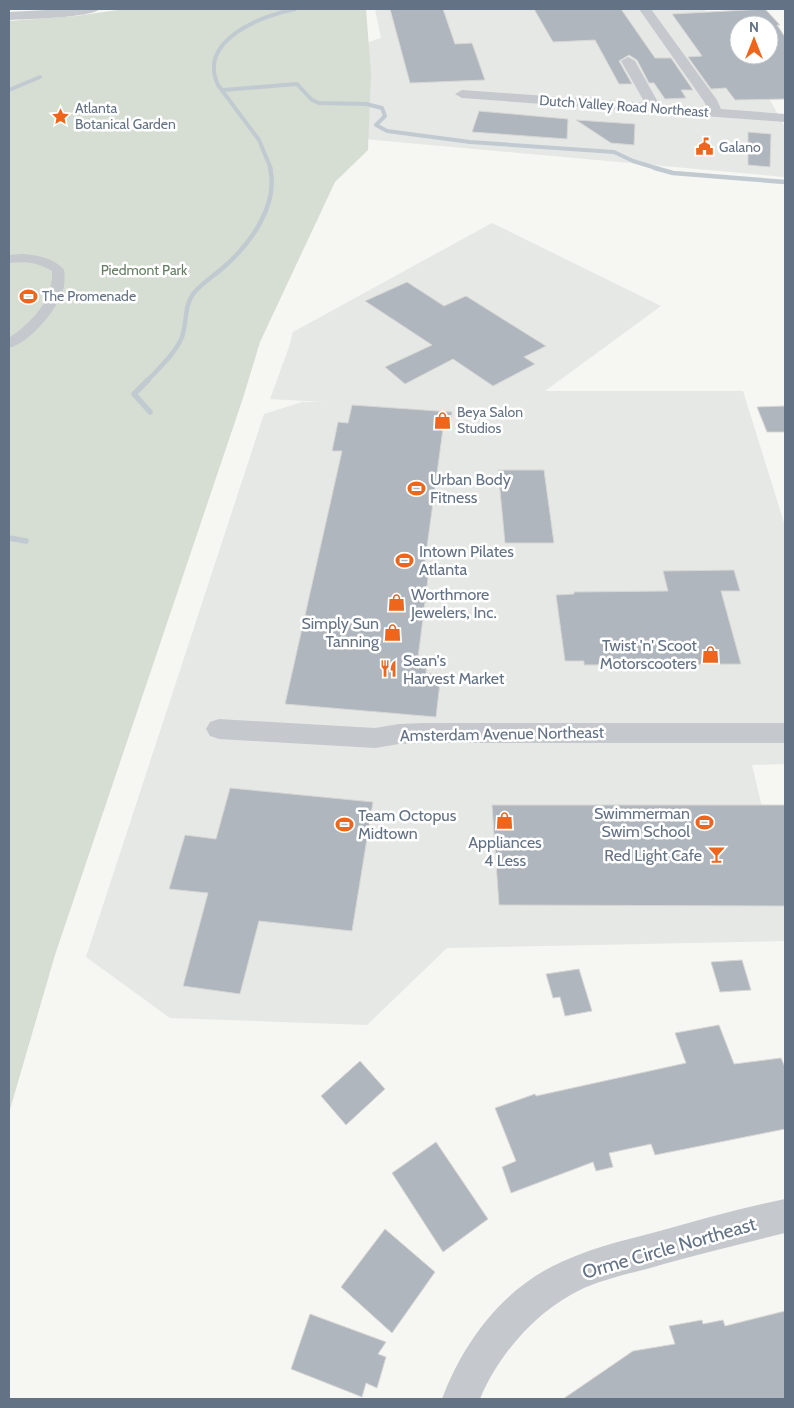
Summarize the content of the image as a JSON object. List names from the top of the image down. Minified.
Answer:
{"streets":{"street":["Dutch Valley Road Northeast","Amsterdam Avenue Northeast","Orme Circle Northeast"]},"parks":["Piedmont Park"],"places":{"place":["Atlanta Botanical Garden"],"public building":["Galano"],"sports":["The Promenade","Urban Body Fitness","Intown Pilates Atlanta","Swimmerman Swim School","Team Octopus Midtown"],"shop":["Beya Salon Studios","Worthmore Jewelers, Inc.","Simply Sun Tanning","Twist 'n' Scoot Motorscooters","Appliances 4 Less"],"restaurant":["Sean's Harvest Market"],"bar":["Red Light Cafe"]},"north":"top"}
